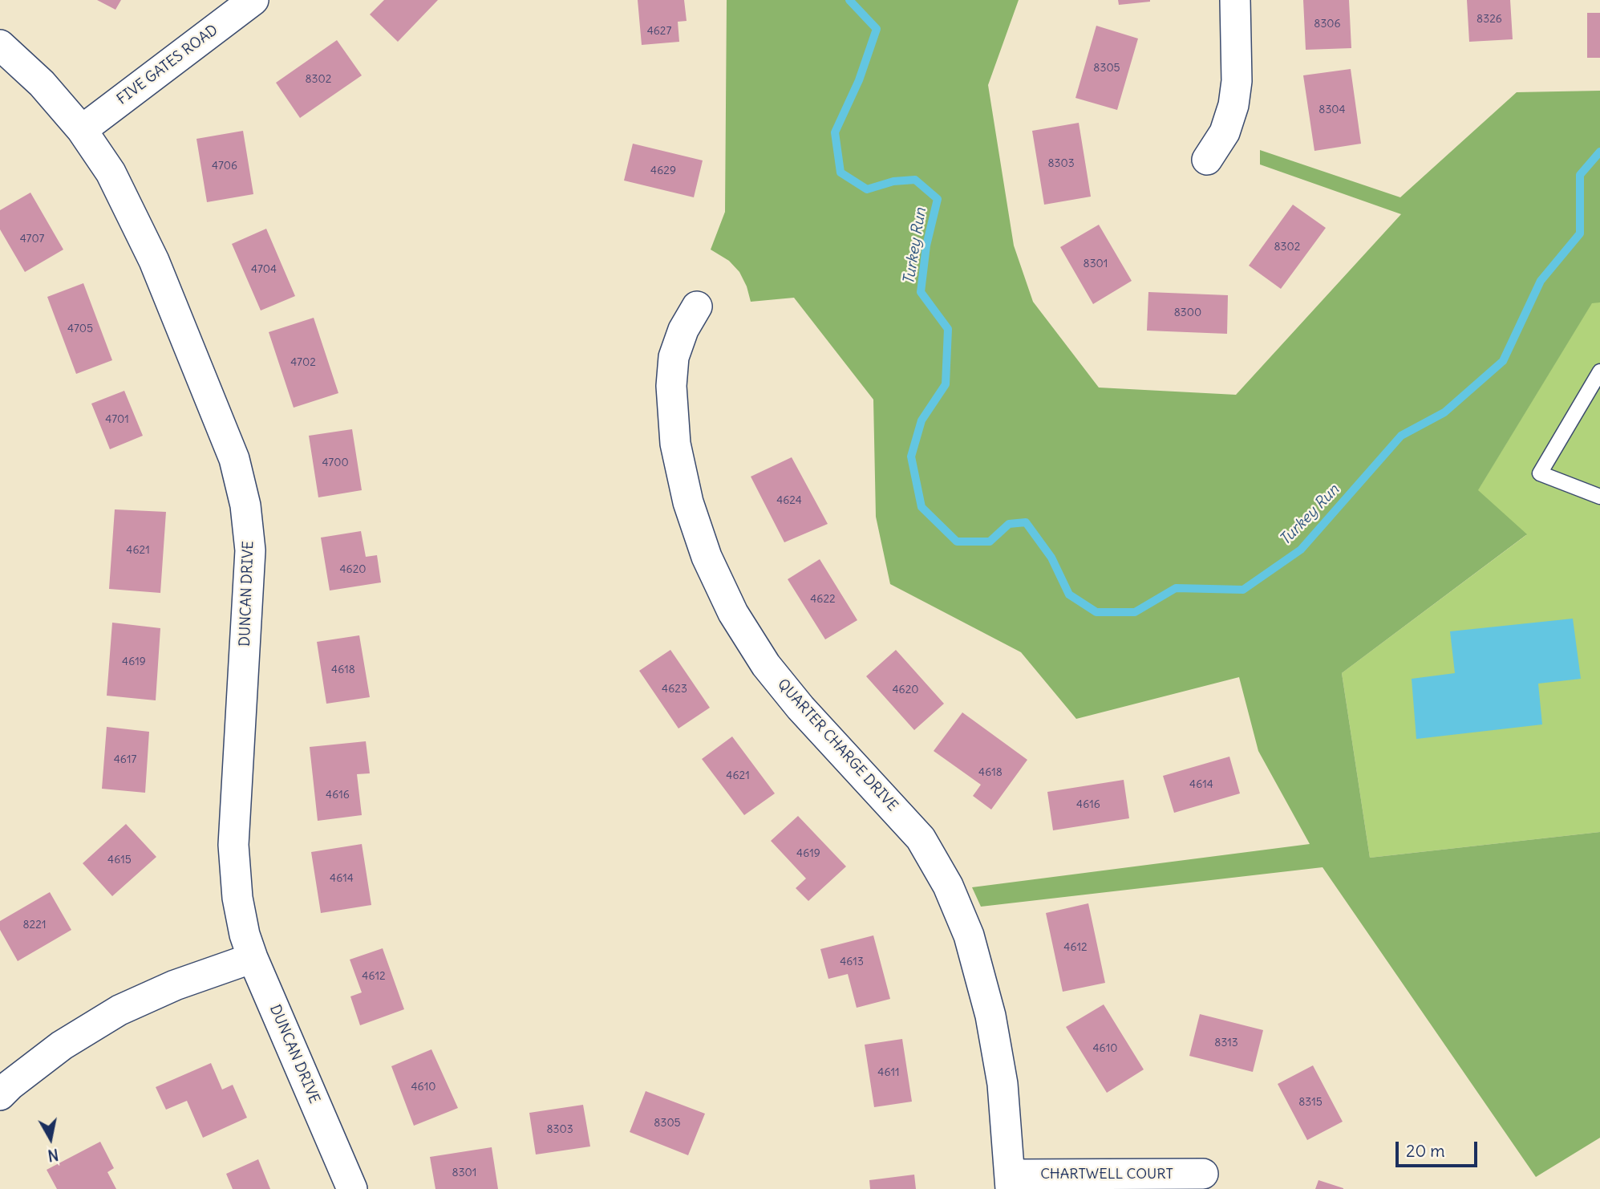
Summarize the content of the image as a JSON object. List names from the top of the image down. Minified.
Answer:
{"streets":{"street":["FIVE GATES ROAD","DUNCAN DRIVE","QUARTER CHARGE DRIVE","CHARTWELL COURT"]},"crossings":[["FIVE GATES ROAD","DUNCAN DRIVE"],["QUARTER CHARGE DRIVE","CHARTWELL COURT"]],"water":["Turkey Run"],"house_numbers":["8326","8306","4627","8305","8302","8304","8303","4706","4629","4707","8302","8301","4704","8300","4705","4702","4701","4700","4624","4621","4620","4622","4619","4618","4623","4620","4617","4618","4621","4614","4616","4616","4619","4615","4614","8221","4612","4613","4612","8313","4610","4611","4610","8315","8305","8303","8301"],"scale_bar":"20 m","north":"bottom"}
